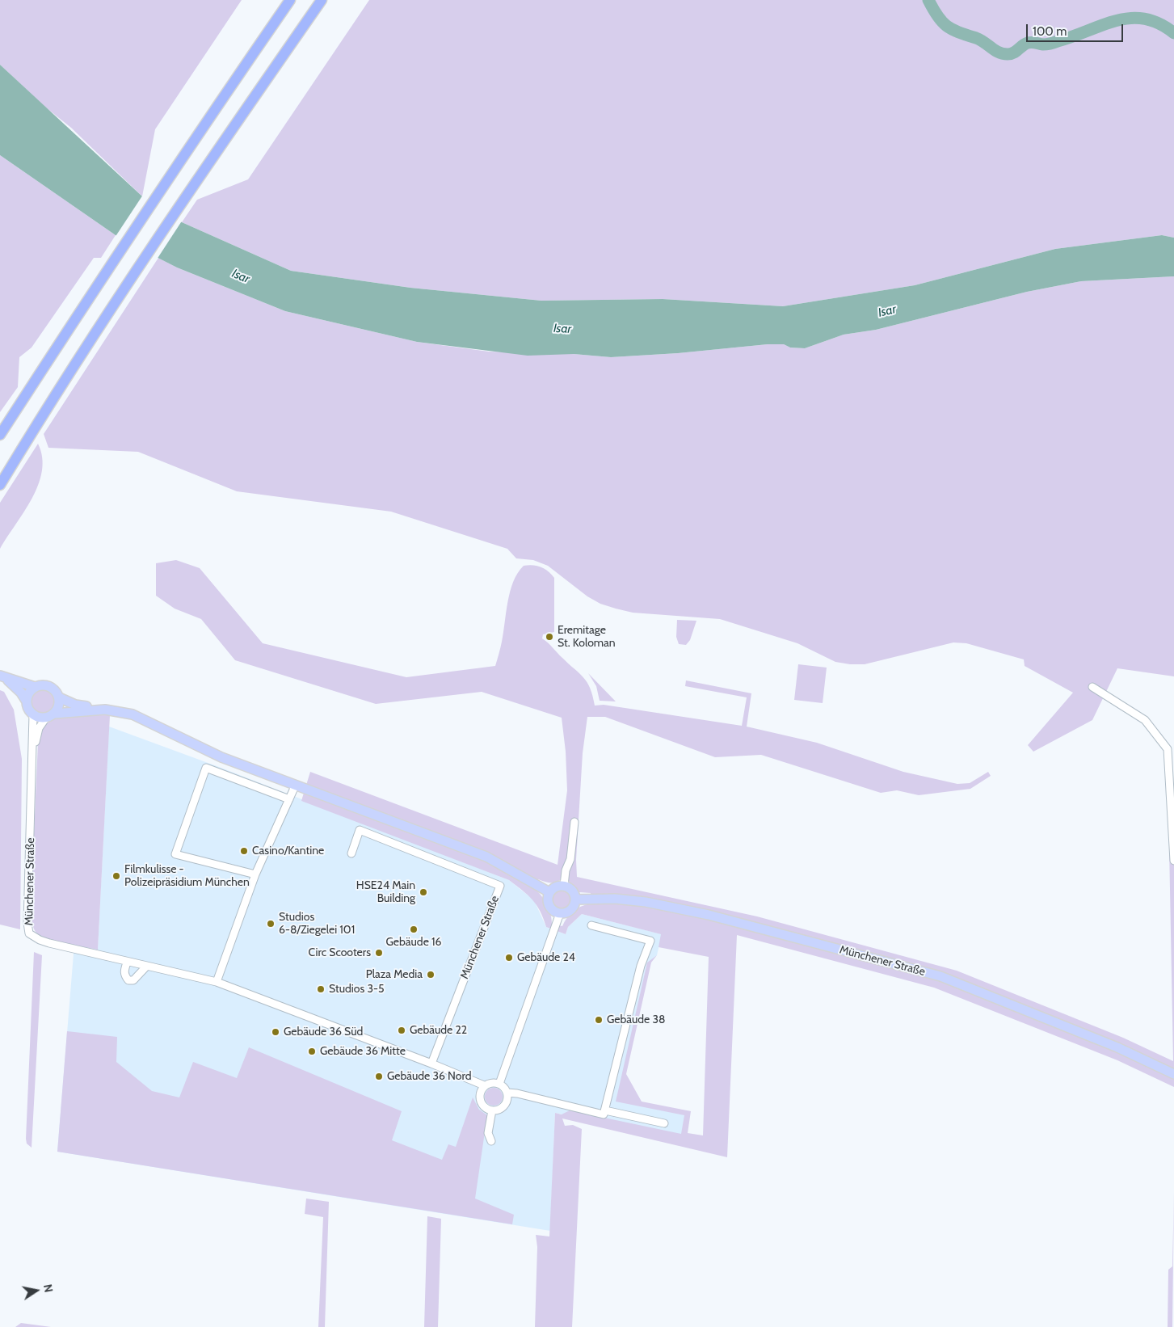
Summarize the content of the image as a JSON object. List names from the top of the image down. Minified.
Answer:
{"streets":{"main road":["Münchener Straße"]},"water":["Isar"],"places":["Eremitage St. Koloman","Casino/Kantine","Filmkulisse - Polizeipräsidium München","HSE24 Main Building","Studios 6-8/Ziegelei 101","Gebäude 16","Circ Scooters","Gebäude 24","Plaza Media","Studios 3-5","Gebäude 38","Gebäude 22","Gebäude 36 Süd","Gebäude 36 Mitte","Gebäude 36 Nord"],"scale_bar":"100 m","north":"right"}
